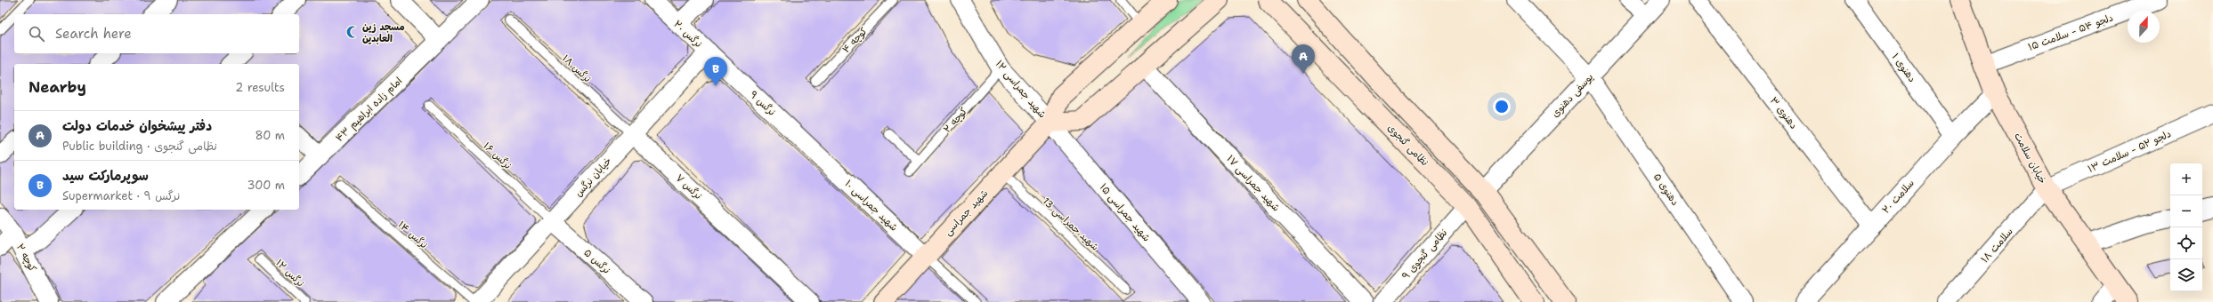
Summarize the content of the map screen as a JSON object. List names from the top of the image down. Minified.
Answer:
{"streets":{"street":["دلجو ۵۴ - سلامت ۱۵","نرگس ۲۰","دهنوی ۱","شهید جمراسی ۱۲","یوسفی دهنوی","نرگس ۹","امام زاده ابراهیم ۴۳","دهنوی ۳","کوچه ۲","نظامی گنجوی","دلجو ۵۲ - سلامت ۱۳","خیابان سلامت","خیابان نرگس","شهید جمراسی ۱۷","نرگس ۷","دهنوی ۵","سلامت ۲۰","شهید جمراسی ۱۰","شهید جمراسی","شهید جمراسی ۱۵","سلامت ۱۸","نظامی گنجوی ۹","نرگس ۵"],"lane":["کوچه ۴","نرگس ۱۸","نرگس ۱۶","شهید جمراسی 13","نرگس ۱۴","نرگس ۱۲"]},"crossings":[["دلجو ۵۴ - سلامت ۱۵","خیابان سلامت"],["نرگس ۲۰","نرگس ۹"],["نرگس ۲۰","خیابان نرگس"],["دهنوی ۱","سلامت ۲۰"],["نرگس ۱۸","خیابان نرگس"],["نرگس ۱۸","نرگس ۷"],["شهید جمراسی ۱۲","کوچه ۲"],["شهید جمراسی ۱۲","شهید جمراسی"],["شهید جمراسی ۱۲","شهید جمراسی ۱۵"],["یوسفی دهنوی","دهنوی ۵"],["نرگس ۹","خیابان نرگس"],["نرگس ۹","شهید جمراسی ۱۰"],["دهنوی ۳","سلامت ۲۰"],["نظامی گنجوی","نظامی گنجوی ۹"],["دلجو ۵۲ - سلامت ۱۳","خیابان سلامت"],["دلجو ۵۲ - سلامت ۱۳","سلامت ۱۸"],["نرگس ۱۶","خیابان نرگس"],["نرگس ۱۶","نرگس ۵"],["خیابان سلامت","سلامت ۲۰"],["خیابان سلامت","سلامت ۱۸"],["خیابان نرگس","نرگس ۷"],["خیابان نرگس","نرگس ۵"],["شهید جمراسی ۱۰","شهید جمراسی"],["شهید جمراسی","شهید جمراسی ۱۵"],["شهید جمراسی","شهید جمراسی 13"]],"places":{"mosque":["مسجد زین العابدین"]},"north":"top","page":{"search":"Search here","pins":["A","B"],"heading":["Nearby","2 results"],"list":[{"mark":"A","name":"دفتر پیشخوان خدمات دولت","note":"Public building · نظامی گنجوی","value":"80 m"},{"mark":"B","name":"سوپرمارکت سید","note":"Supermarket · نرگس ۹","value":"300 m"}],"map_buttons":["+","−"]}}
